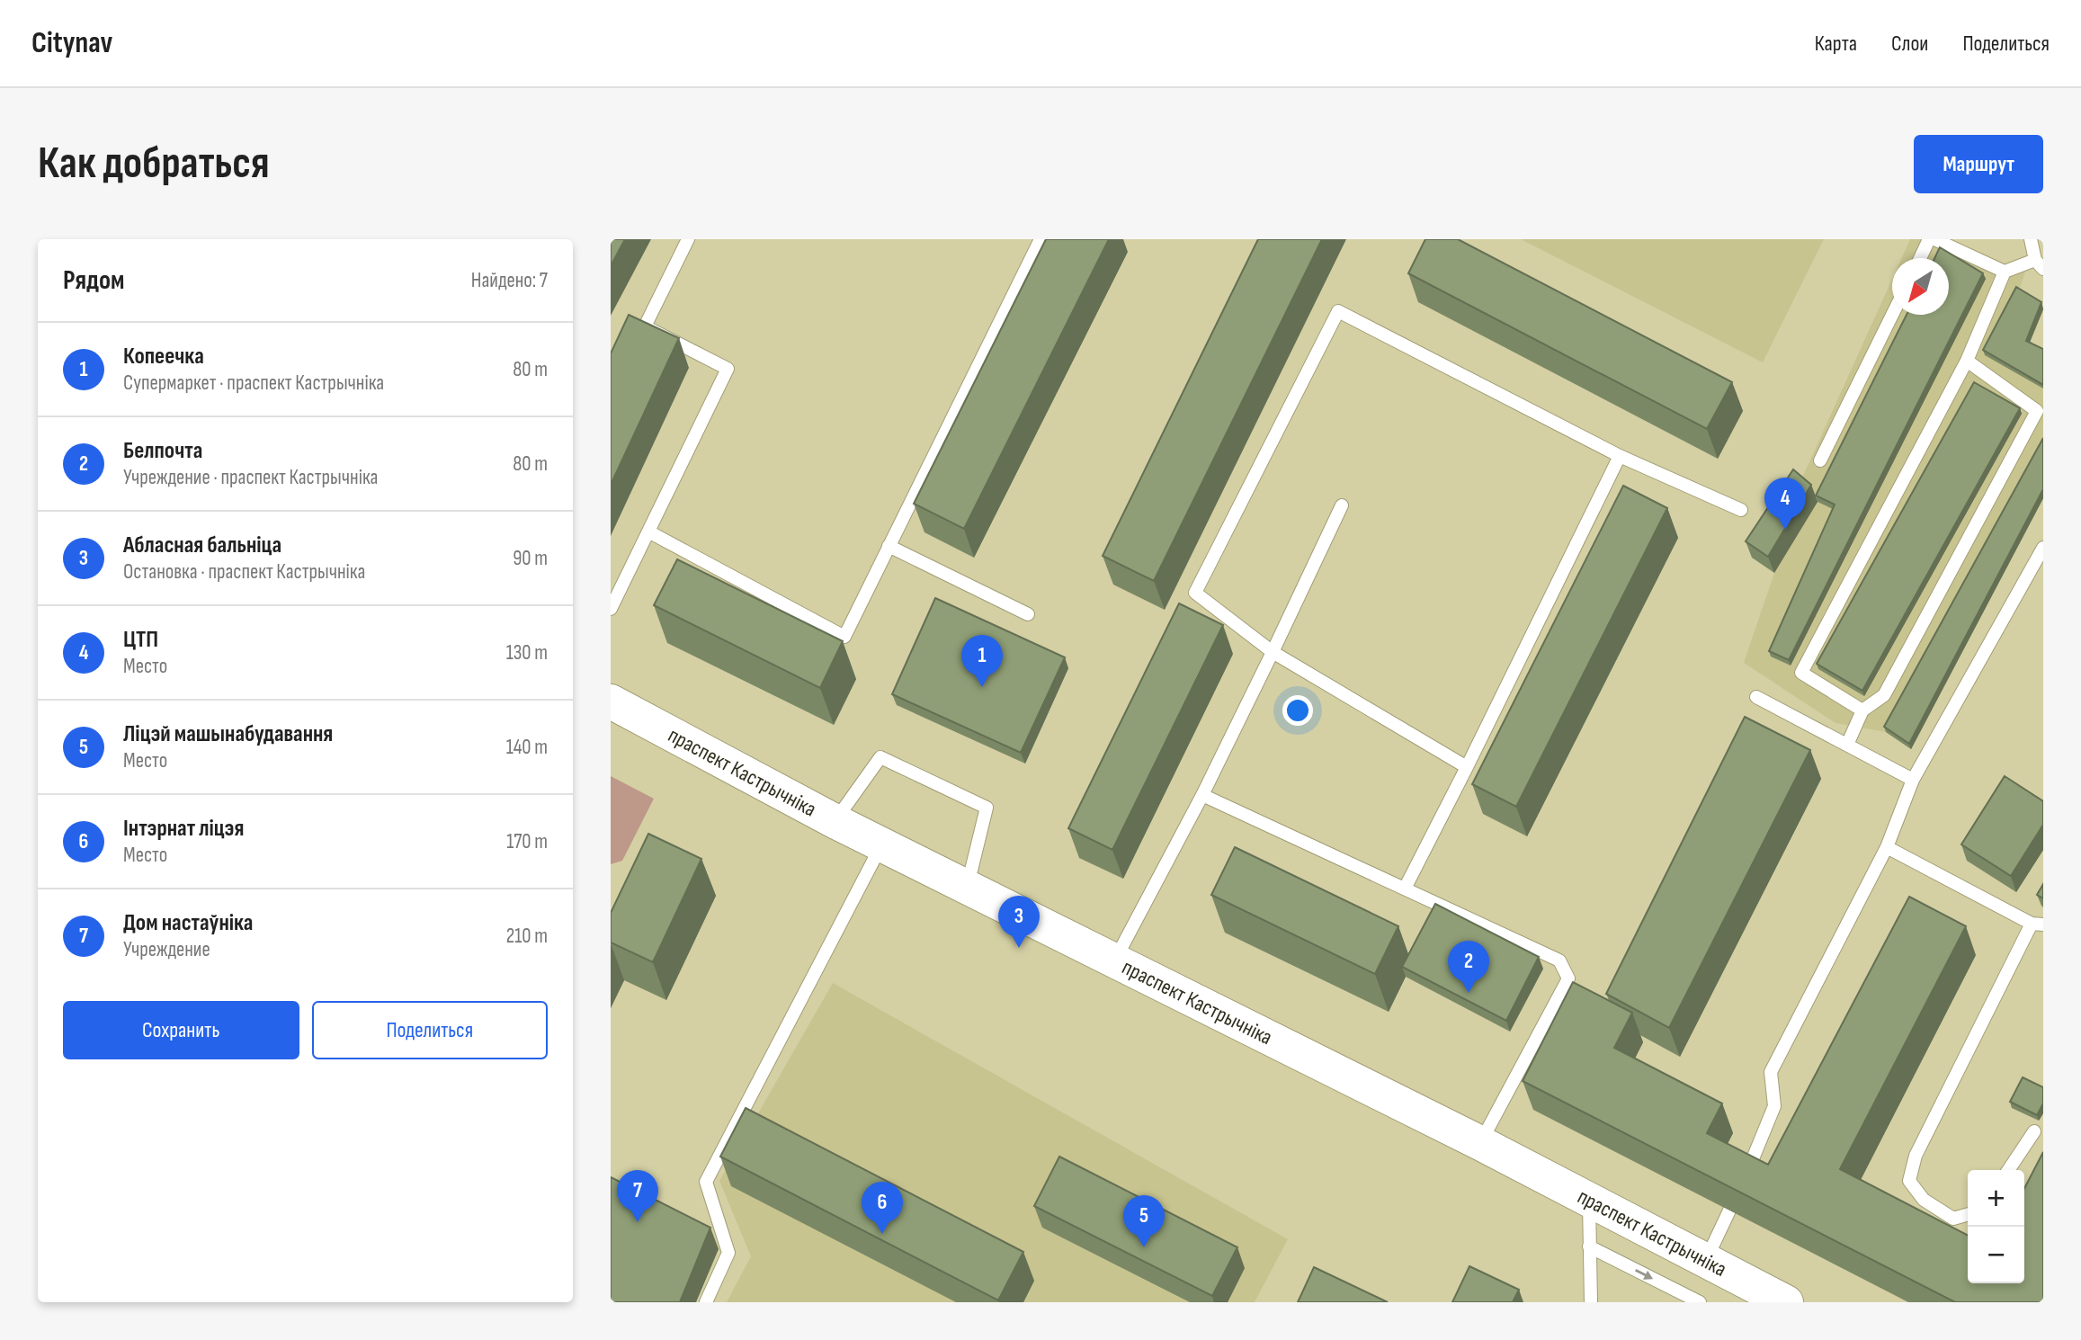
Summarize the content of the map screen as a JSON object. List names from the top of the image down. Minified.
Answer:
{"streets":{"main road":["праспект Кастрычніка"]},"north":"bottom left","page":{"header":"Citynav","nav":["Карта","Слои","Поделиться"],"buttons":["Маршрут",["Сохранить","Поделиться"]],"title":"Как добраться","heading":["Рядом","Найдено: 7"],"list":[{"mark":"1","name":"Копеечка","note":"Супермаркет · праспект Кастрычніка","value":"80 m"},{"mark":"2","name":"Белпочта","note":"Учреждение · праспект Кастрычніка","value":"80 m"},{"mark":"3","name":"Абласная бальніца","note":"Остановка · праспект Кастрычніка","value":"90 m"},{"mark":"4","name":"ЦТП","note":"Место","value":"130 m"},{"mark":"5","name":"Ліцэй машынабудавання","note":"Место","value":"140 m"},{"mark":"6","name":"Інтэрнат ліцэя","note":"Место","value":"170 m"},{"mark":"7","name":"Дом настаўніка","note":"Учреждение","value":"210 m"}],"pins":["4","1","3","2","7","6","5"],"map_buttons":["+","−"]}}
